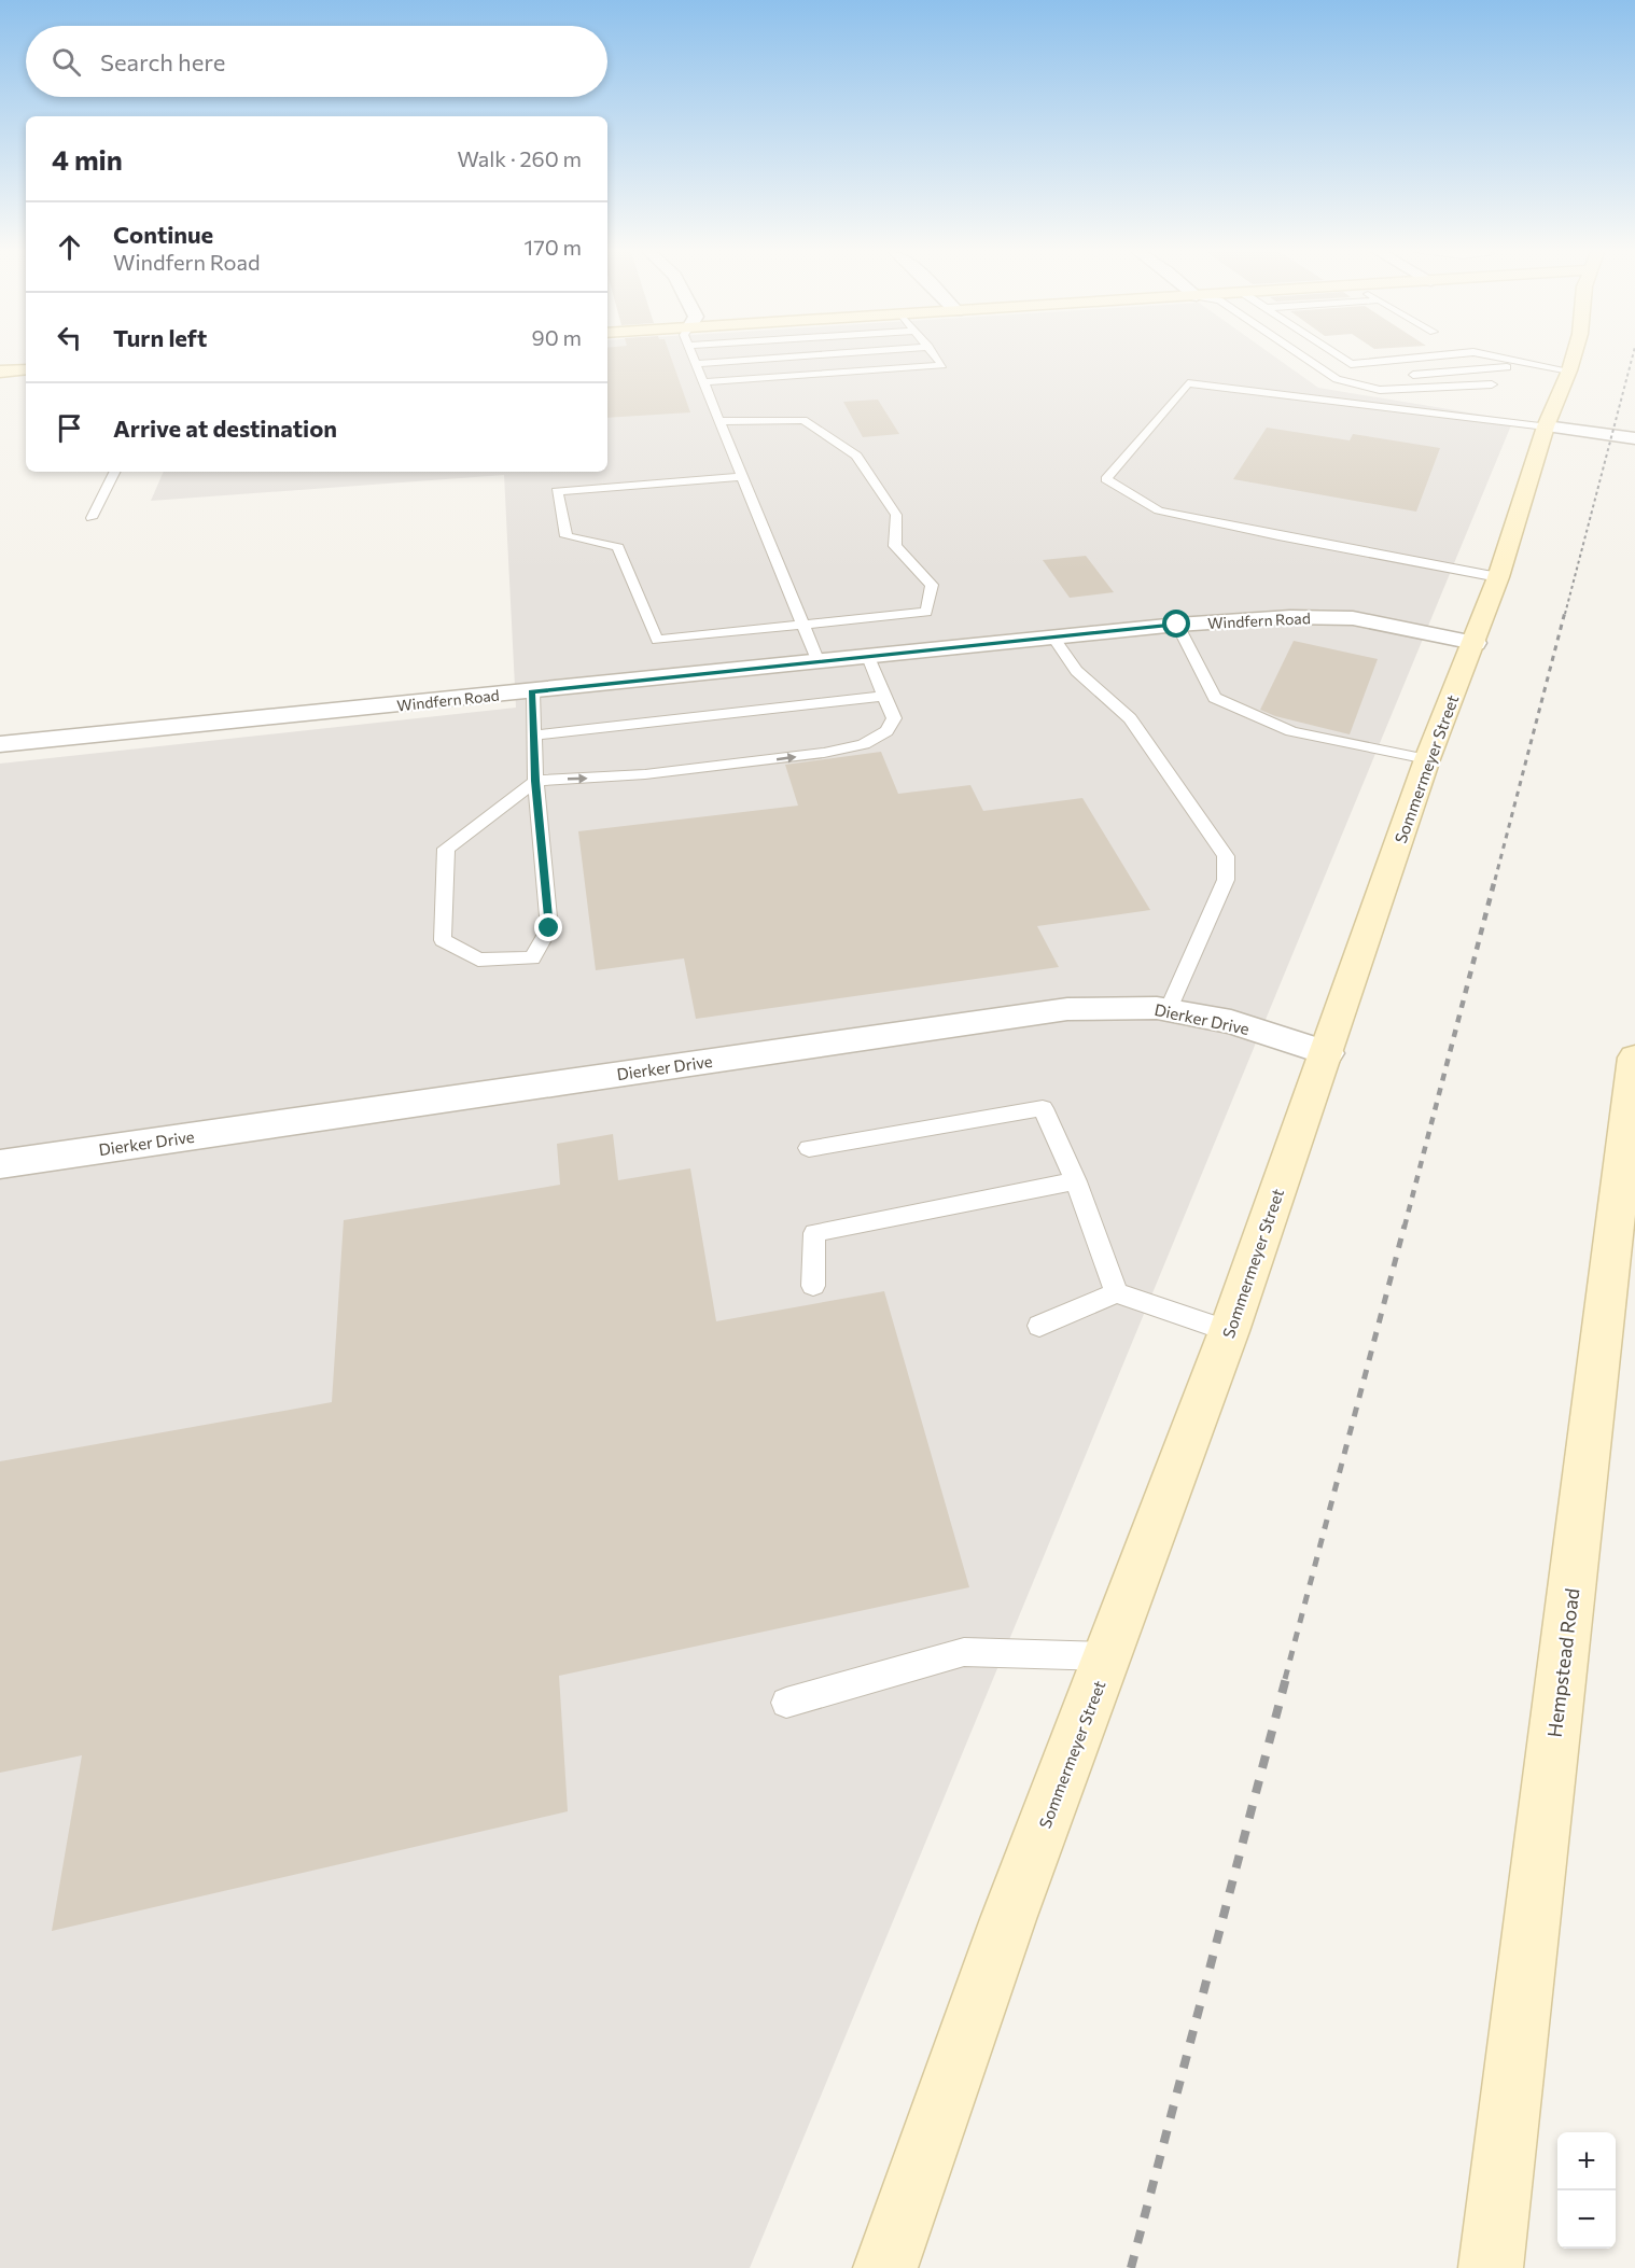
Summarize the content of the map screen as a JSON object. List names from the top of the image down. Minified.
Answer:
{"streets":{"street":["Windfern Road","Sommermeyer Street","Dierker Drive","Hempstead Road"]},"crossings":[["Windfern Road","Sommermeyer Street"],["Sommermeyer Street","Dierker Drive"]],"page":{"search":"Search here","heading":["4 min","Walk · 260 m"],"list":[["Continue","Windfern Road","170 m"],["Turn left","90 m"],"Arrive at destination"],"map_buttons":["+","−"]}}
